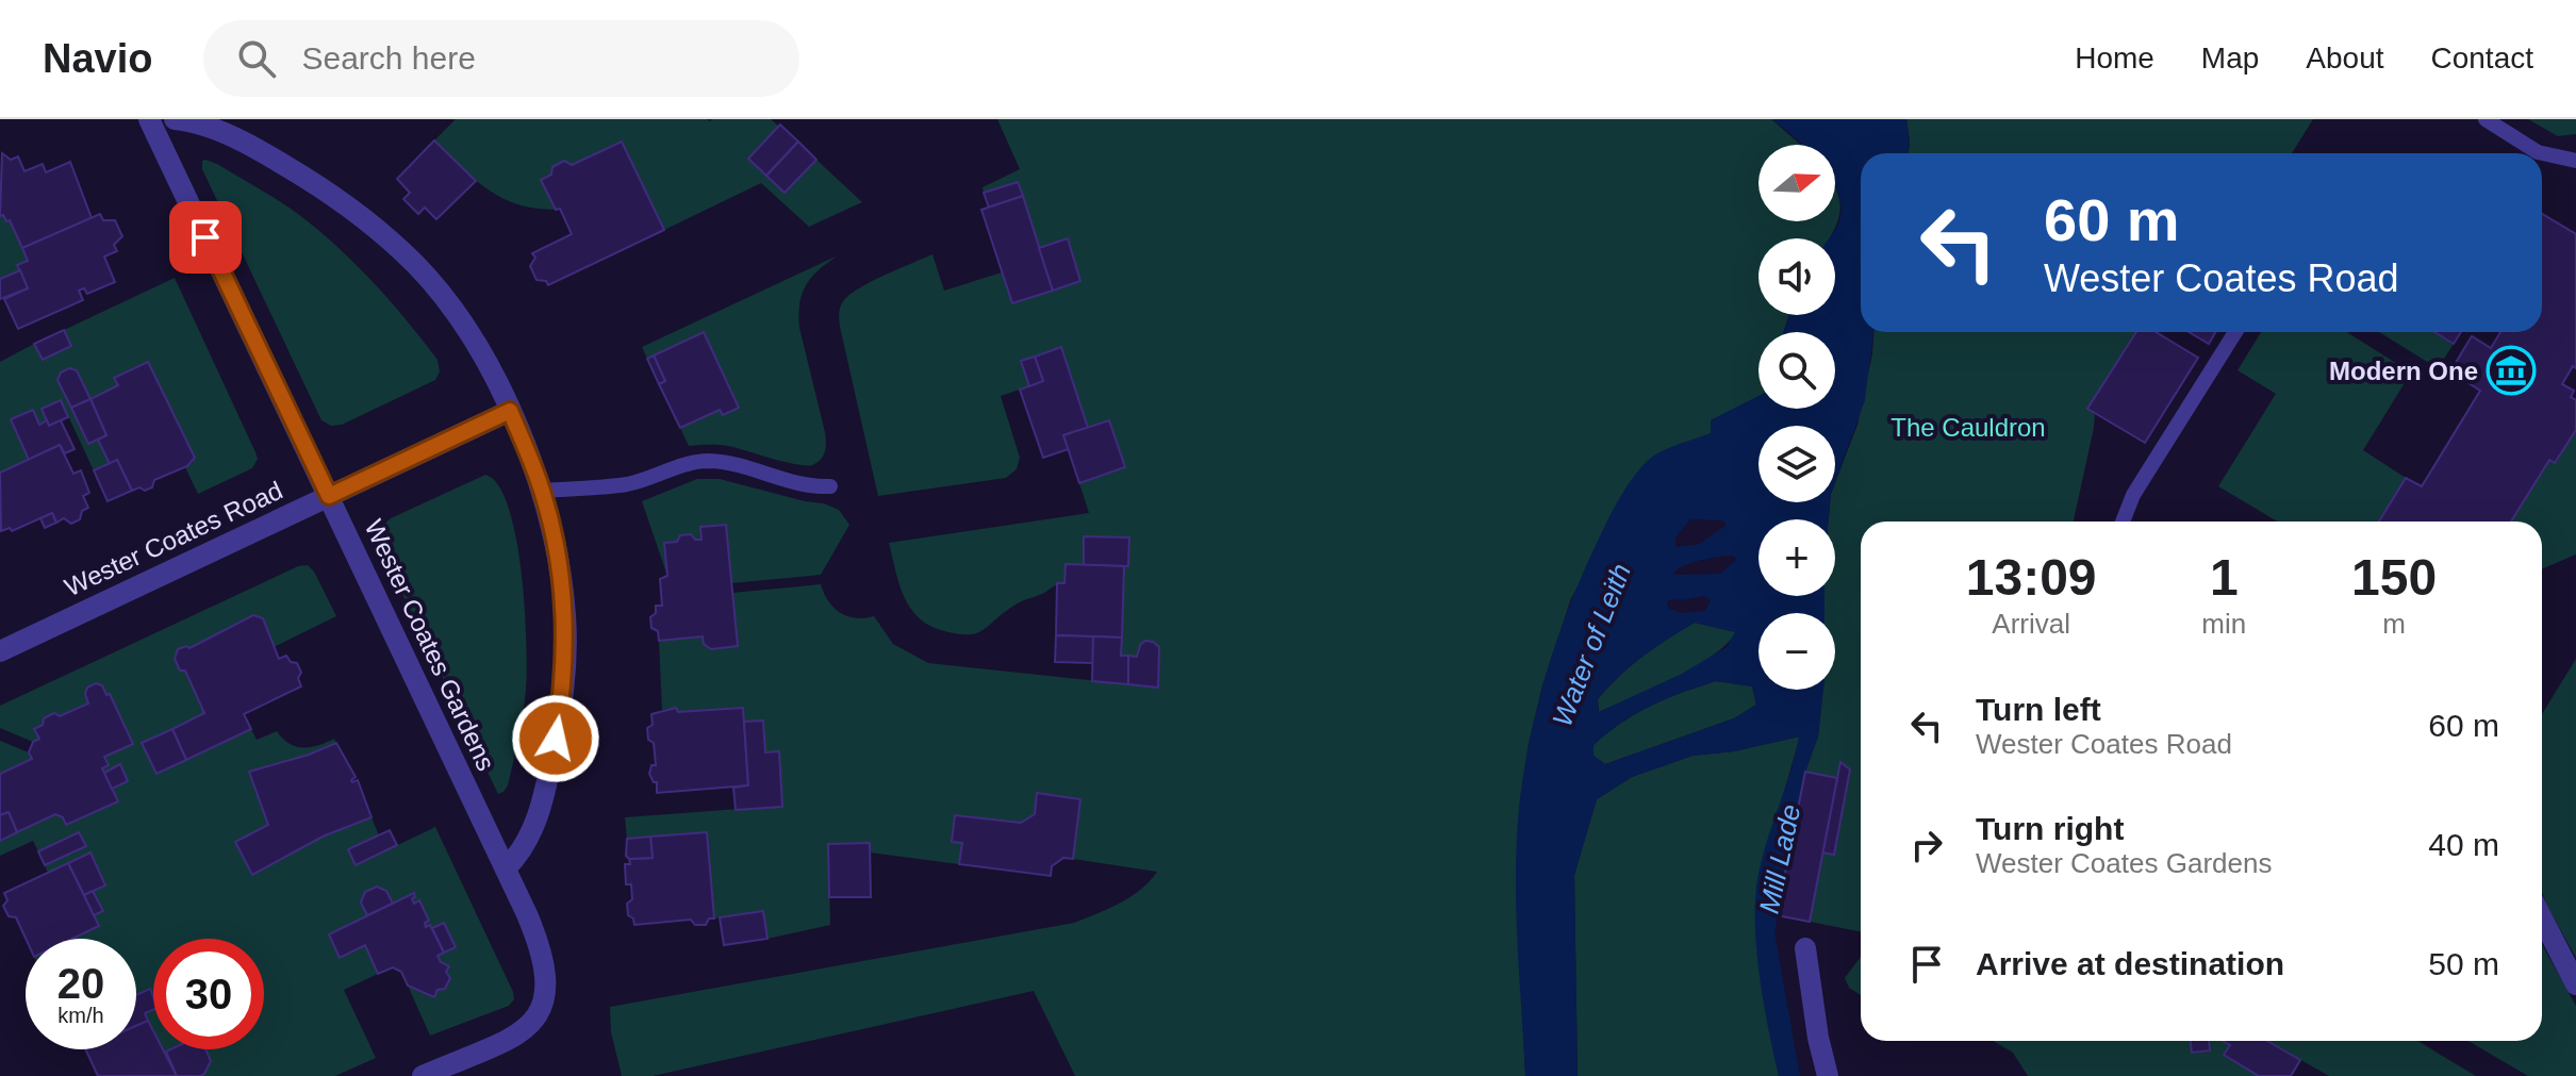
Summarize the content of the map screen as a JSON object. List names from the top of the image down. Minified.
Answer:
{"streets":{"street":["Wester Coates Road","Wester Coates Gardens"]},"crossings":[["Wester Coates Road","Wester Coates Gardens"]],"water":["Water of Leith","Mill Lade"],"parks":["The Cauldron"],"places":{"museum":["Modern One"]},"north":"right","page":{"header":"Navio","search":"Search here","nav":["Home","Map","About","Contact"],"map_buttons":["+","−"],"turn":["60 m","Wester Coates Road"],"eta":["13:09","Arrival","1","min","150","m"],"list":[{"name":"Turn left","note":"Wester Coates Road","value":"60 m"},{"name":"Turn right","note":"Wester Coates Gardens","value":"40 m"},{"name":"Arrive at destination","value":"50 m"}],"speed":"20 km/h","limit":"30"}}
